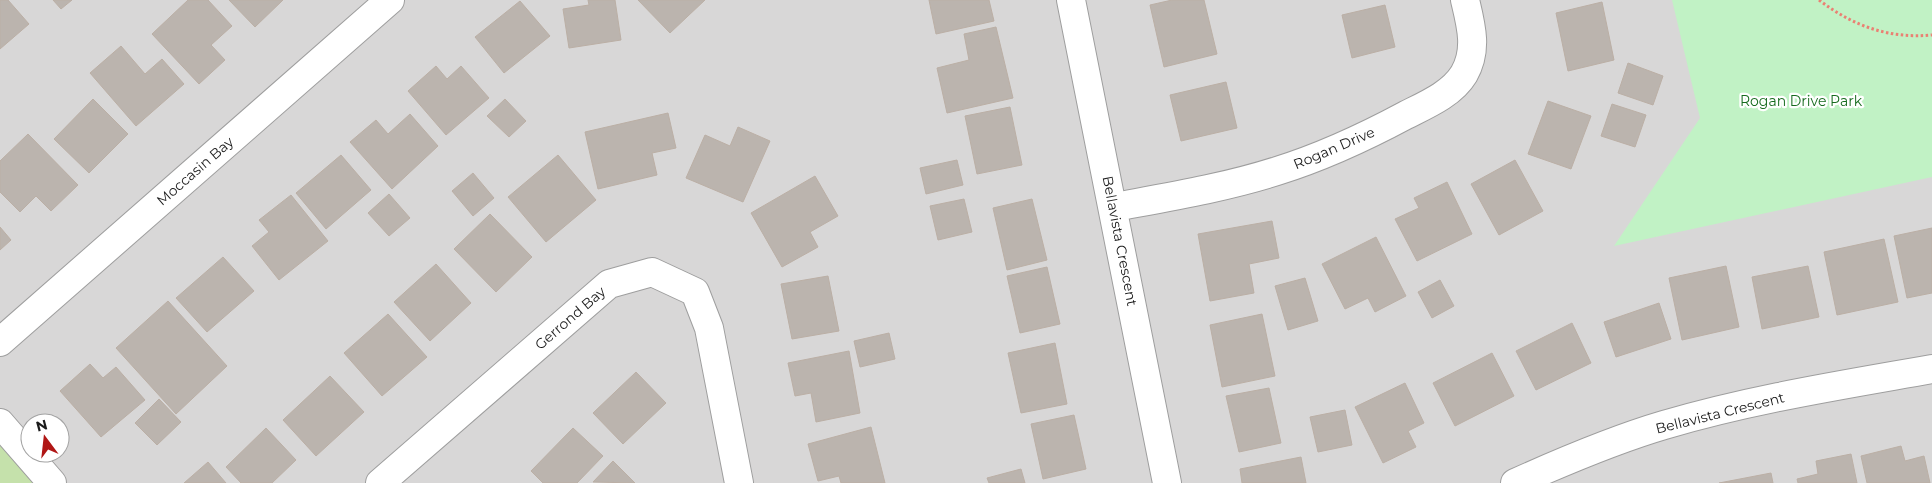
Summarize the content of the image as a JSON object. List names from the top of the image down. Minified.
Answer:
{"streets":{"street":["Rogan Drive","Moccasin Bay","Bellavista Crescent","Gerrond Bay"]},"crossings":[["Rogan Drive","Bellavista Crescent"]],"parks":["Rogan Drive Park"],"north":"top"}
